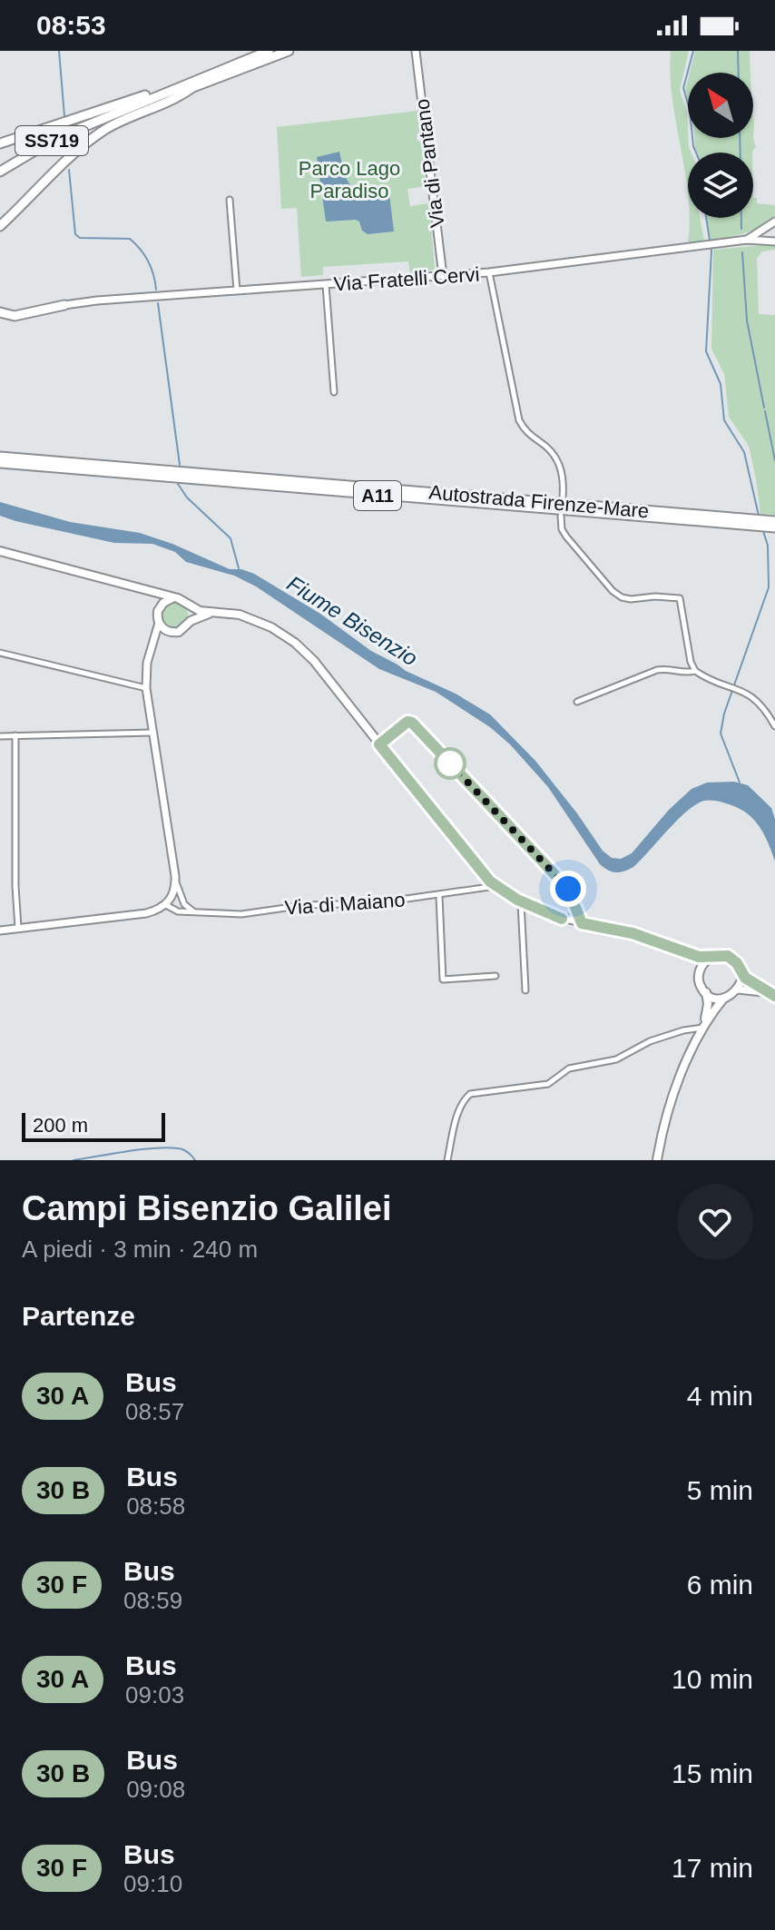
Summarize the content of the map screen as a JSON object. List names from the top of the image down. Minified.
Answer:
{"streets":{"highway":["SS719","A11","Autostrada Firenze-Mare"],"street":["Via di Pantano","Via Fratelli Cervi","Via di Maiano"]},"crossings":[["Via di Pantano","Via Fratelli Cervi"]],"water":["Fiume Bisenzio"],"parks":["Parco Lago Paradiso"],"scale_bar":"200 m","north":"top left","page":{"status":"08:53","scale":"200 m","heading":[["Campi Bisenzio Galilei","A piedi · 3 min · 240 m"],"Partenze"],"list":[{"mark":"30 A","name":"Bus","note":"08:57","value":"4 min"},{"mark":"30 B","name":"Bus","note":"08:58","value":"5 min"},{"mark":"30 F","name":"Bus","note":"08:59","value":"6 min"},{"mark":"30 A","name":"Bus","note":"09:03","value":"10 min"},{"mark":"30 B","name":"Bus","note":"09:08","value":"15 min"},{"mark":"30 F","name":"Bus","note":"09:10","value":"17 min"}]}}
